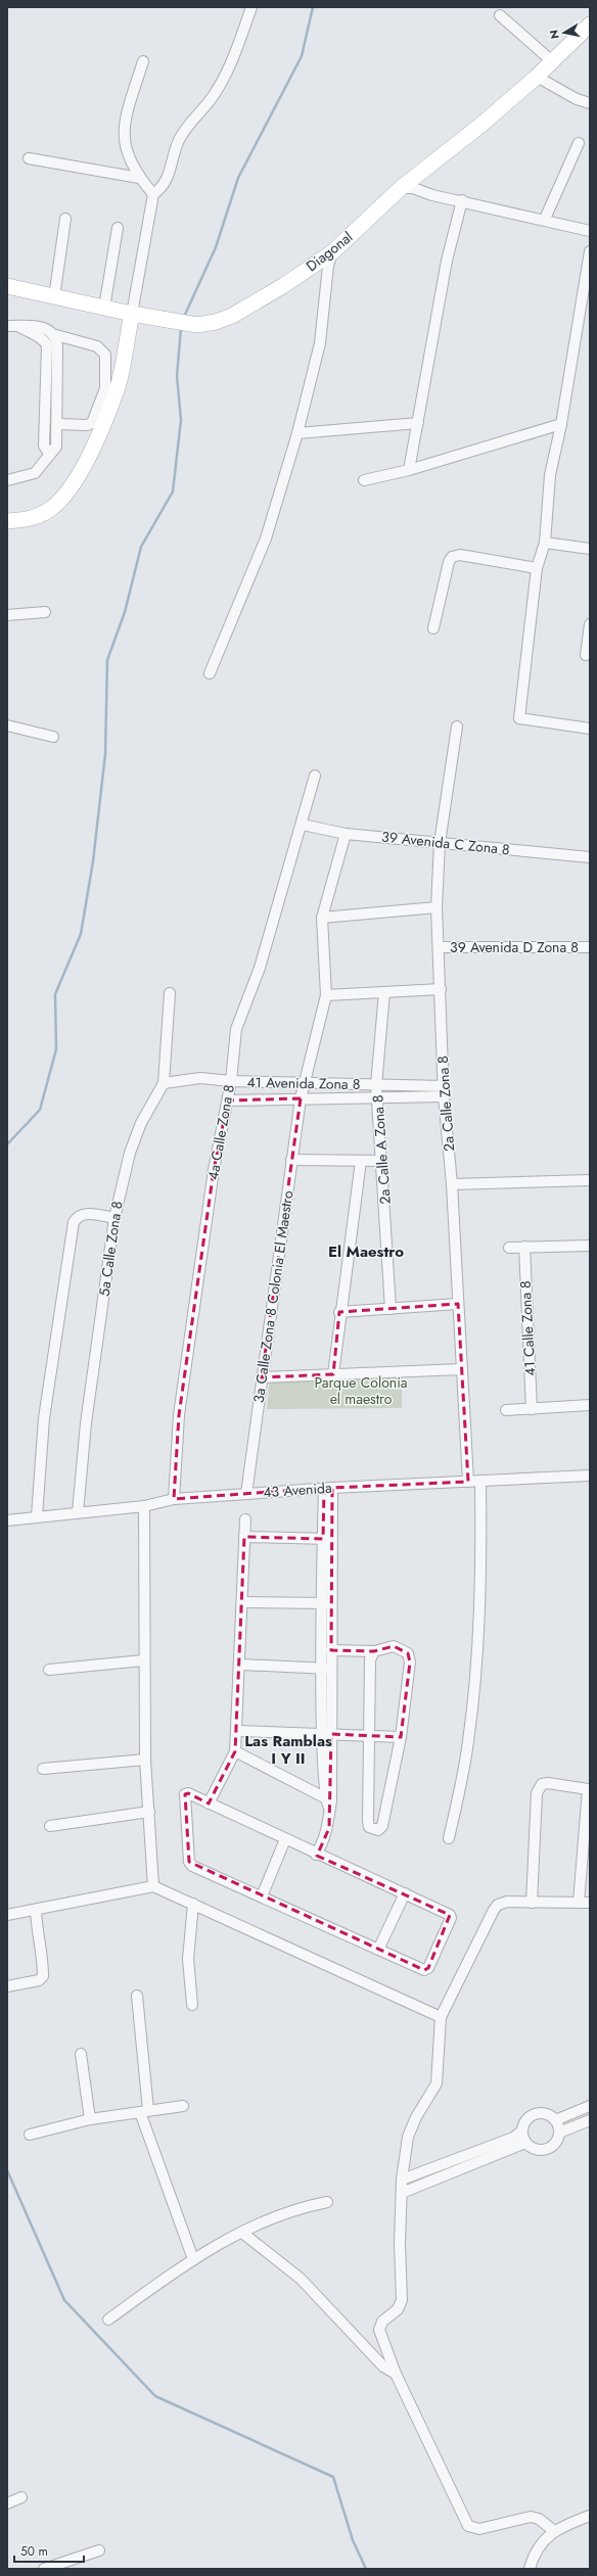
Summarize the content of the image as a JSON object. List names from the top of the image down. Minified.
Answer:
{"streets":{"street":["Diagonal","39 Avenida C Zona 8","39 Avenida D Zona 8","41 Avenida Zona 8","2a Calle Zona 8","4a Calle Zona 8","2a Calle A Zona 8","5a Calle Zona 8","3a Calle Zona 8 Colonia El Maestro","41 Calle Zona 8","43 Avenida"]},"crossings":[["39 Avenida C Zona 8","2a Calle Zona 8"],["39 Avenida C Zona 8","4a Calle Zona 8"],["39 Avenida C Zona 8","3a Calle Zona 8 Colonia El Maestro"],["39 Avenida D Zona 8","2a Calle Zona 8"],["41 Avenida Zona 8","2a Calle Zona 8"],["41 Avenida Zona 8","4a Calle Zona 8"],["41 Avenida Zona 8","2a Calle A Zona 8"],["41 Avenida Zona 8","5a Calle Zona 8"],["41 Avenida Zona 8","3a Calle Zona 8 Colonia El Maestro"],["2a Calle Zona 8","43 Avenida"],["4a Calle Zona 8","43 Avenida"],["5a Calle Zona 8","43 Avenida"],["3a Calle Zona 8 Colonia El Maestro","43 Avenida"]],"districts":["El Maestro","Las Ramblas I Y II"],"parks":["Parque Colonia el maestro"],"scale_bar":"50 m","north":"left"}
